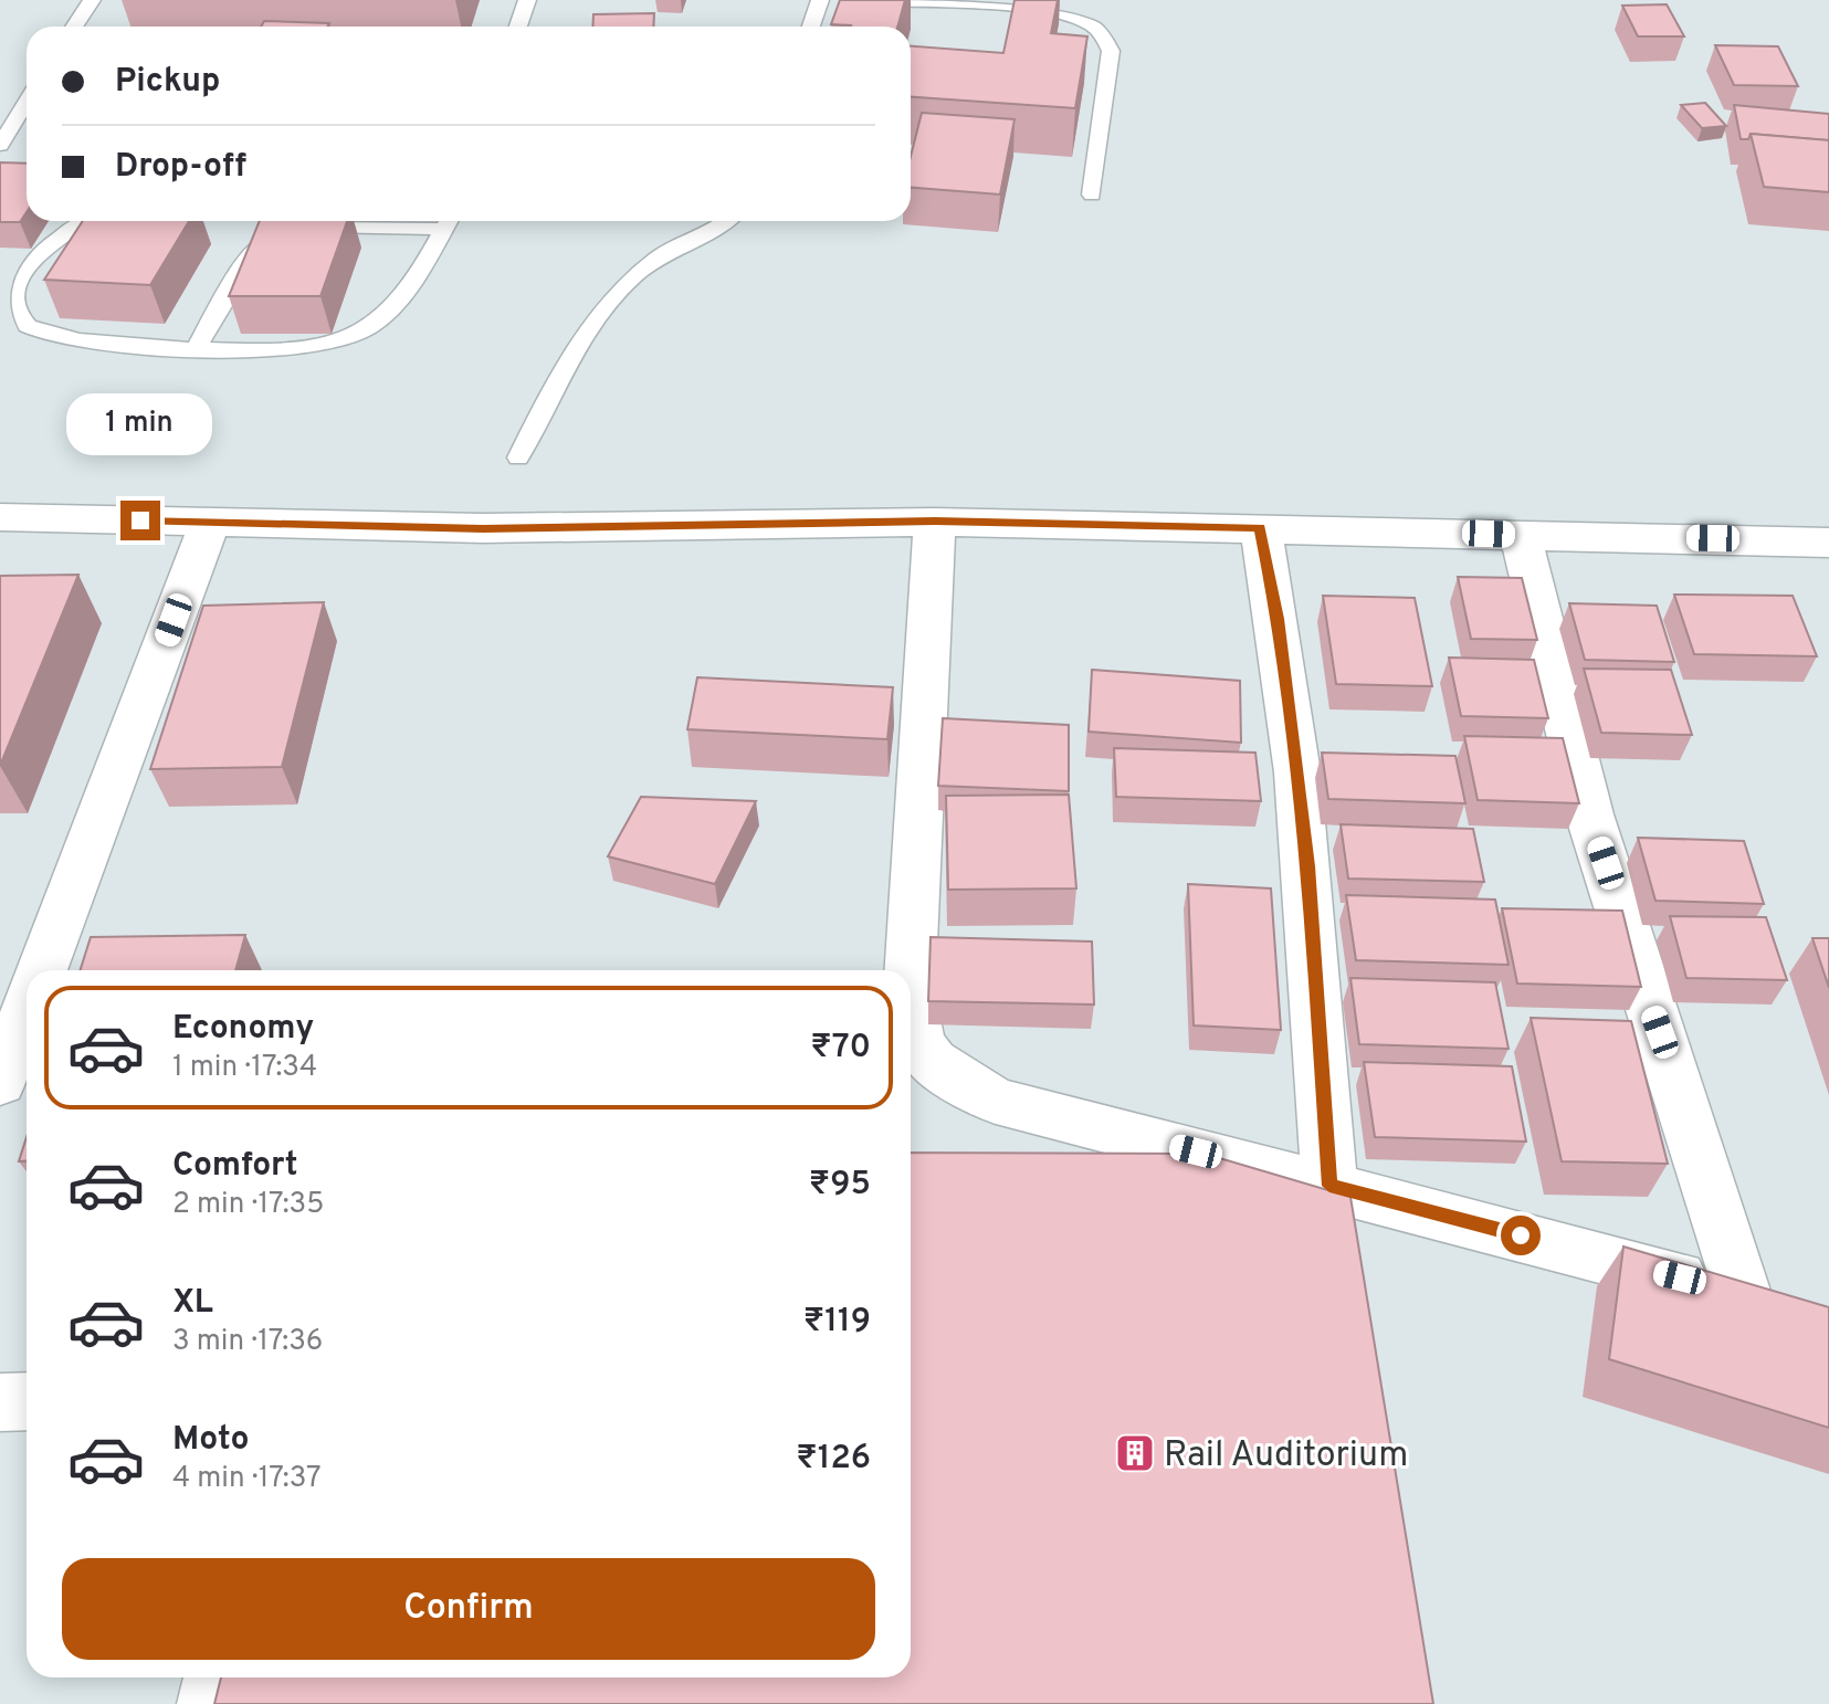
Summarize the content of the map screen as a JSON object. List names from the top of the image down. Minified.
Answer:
{"places":{"building":["Rail Auditorium"]},"page":{"banner":["Pickup","Drop-off"],"bubble":"1 min","list":[{"name":"Economy","note":"1 min · 17:34","value":"₹70"},{"name":"Comfort","note":"2 min · 17:35","value":"₹95"},{"name":"XL","note":"3 min · 17:36","value":"₹119"},{"name":"Moto","note":"4 min · 17:37","value":"₹126"}],"buttons":"Confirm"}}
